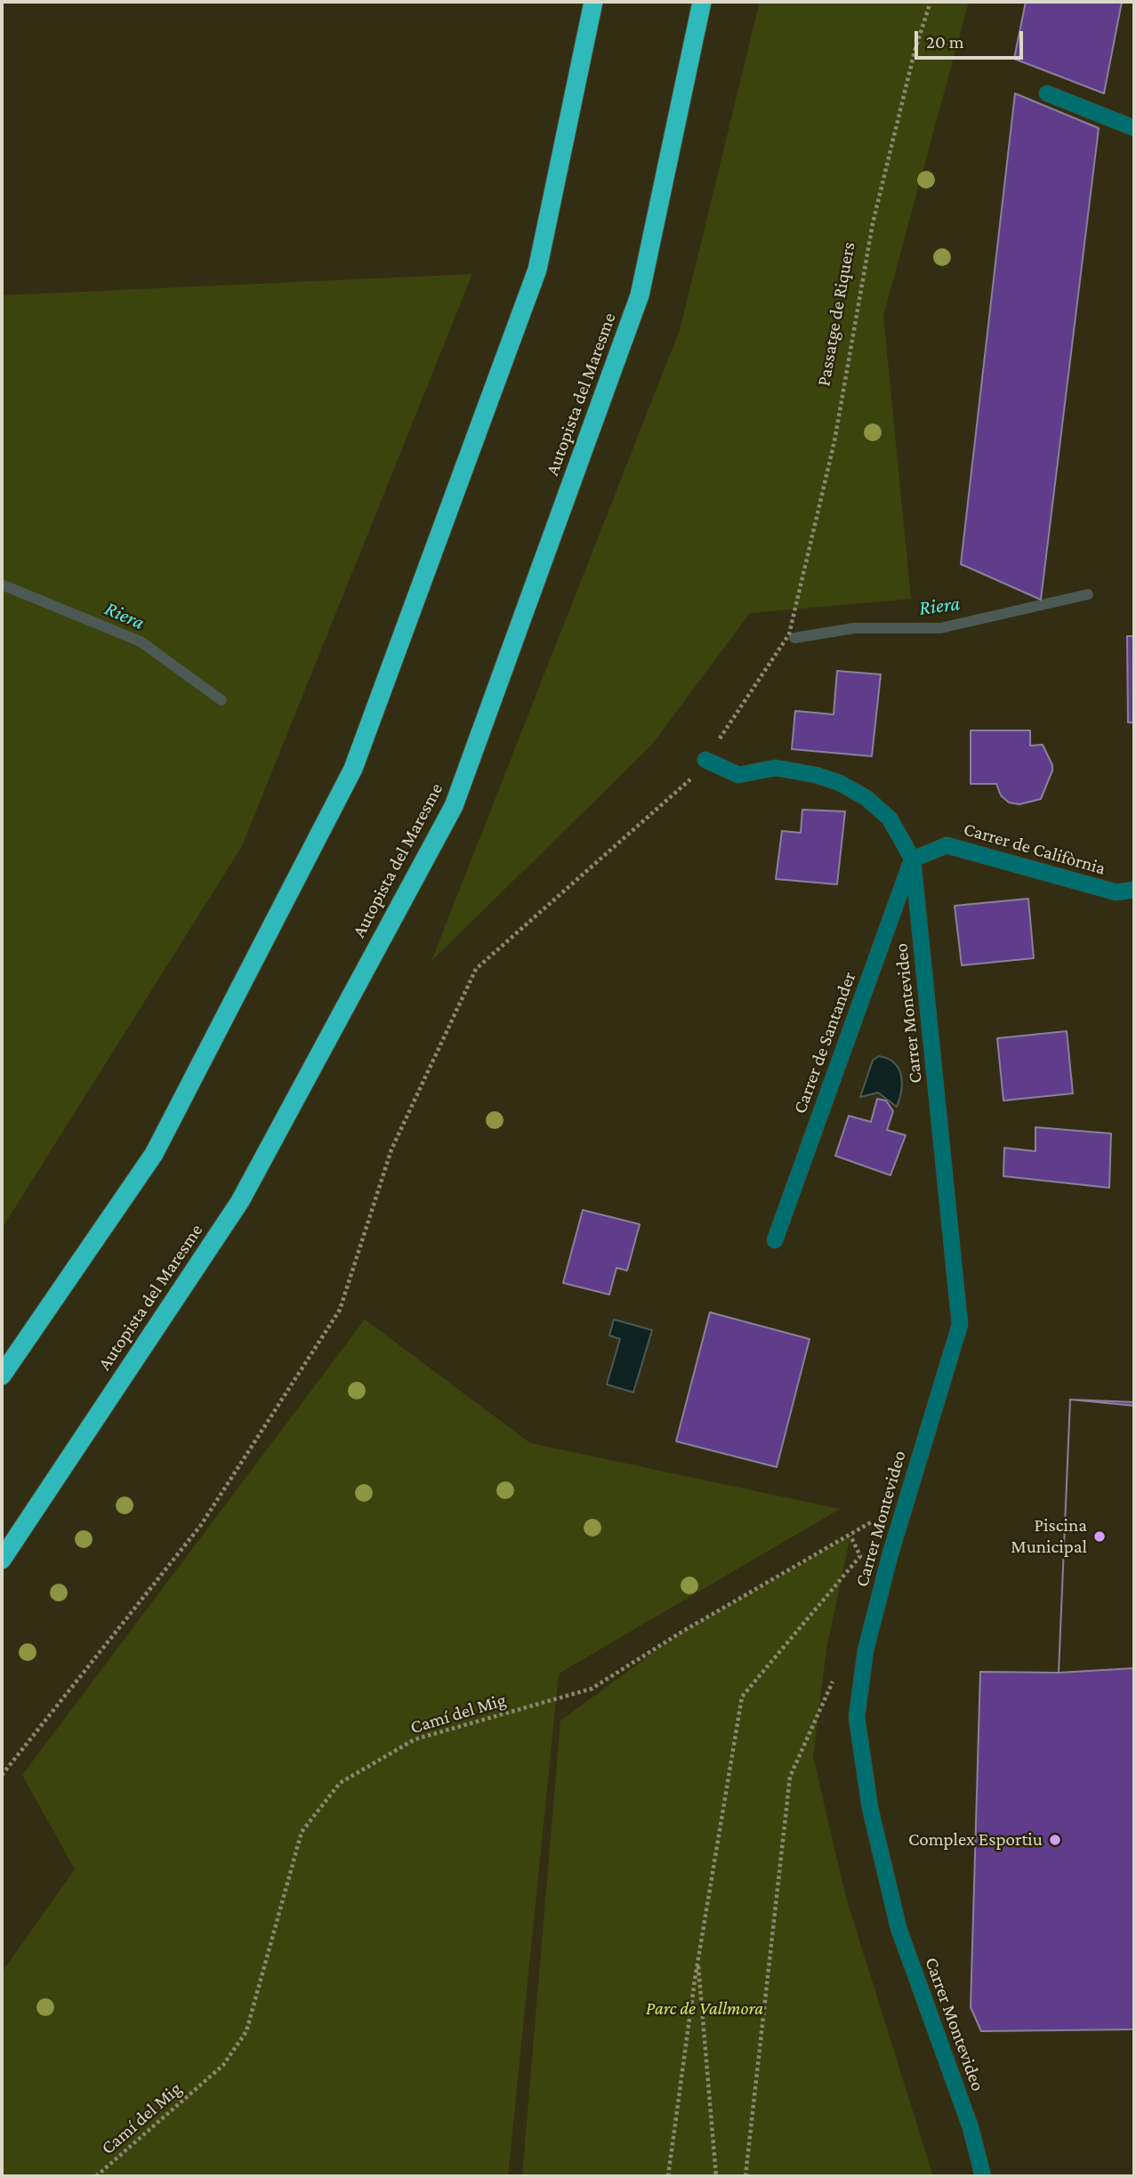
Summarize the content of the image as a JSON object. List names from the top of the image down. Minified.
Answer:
{"streets":{"highway":["Autopista del Maresme"],"street":["Carrer de Califòrnia","Carrer Montevideo","Carrer de Santander"],"path":["Passatge de Riquers","Camí del Mig"]},"crossings":[["Carrer de Califòrnia","Carrer Montevideo"],["Carrer de Califòrnia","Carrer de Santander"],["Carrer Montevideo","Carrer de Santander"],["Carrer Montevideo","Camí del Mig"]],"water":["Riera"],"parks":["Parc de Vallmora"],"places":["Piscina Municipal","Complex Esportiu"],"scale_bar":"20 m"}
